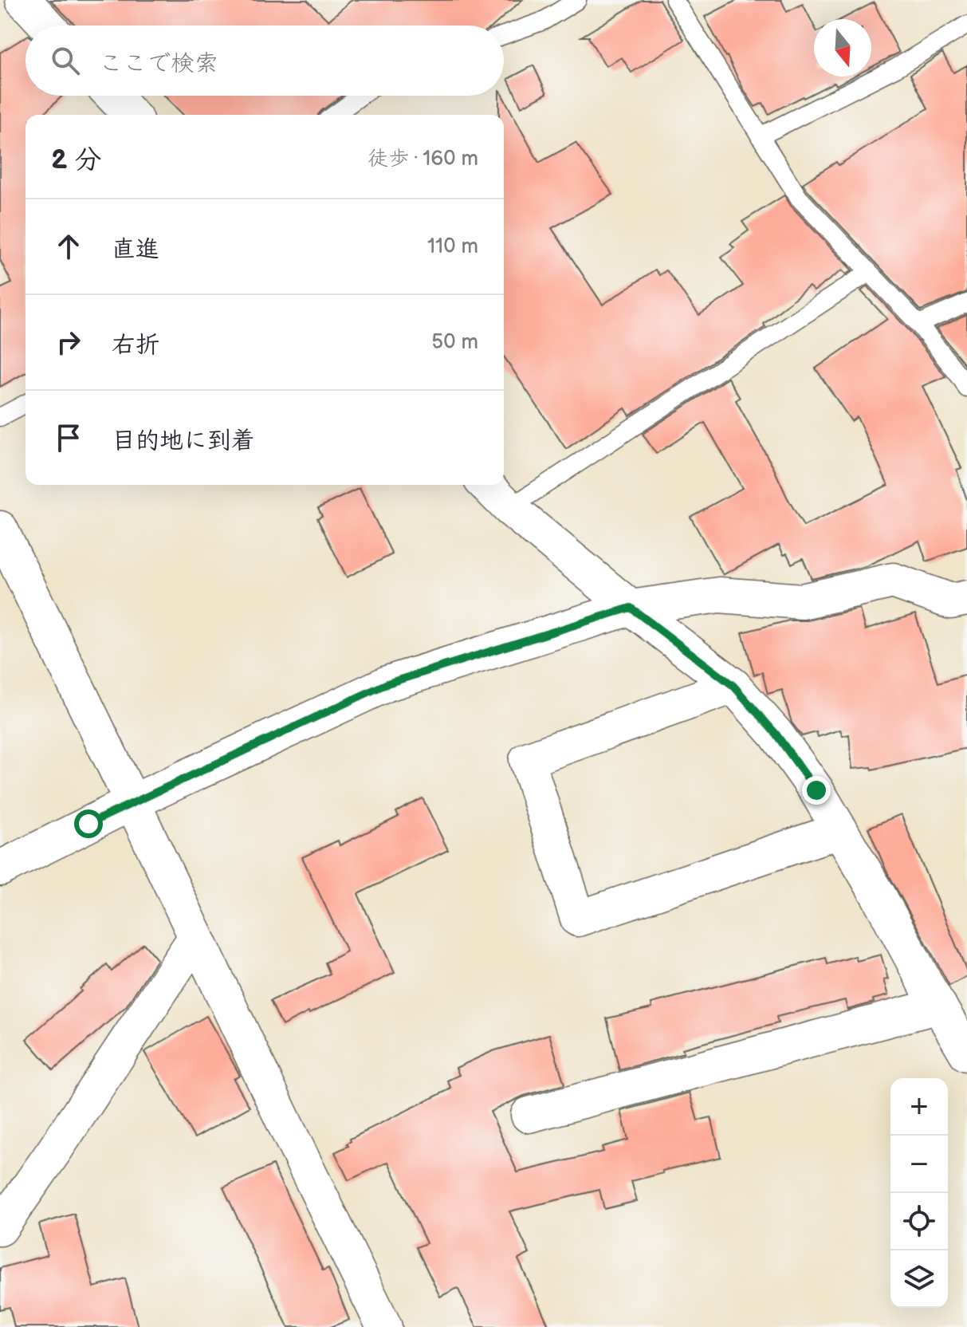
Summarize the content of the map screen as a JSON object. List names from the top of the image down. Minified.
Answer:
{"north":"bottom","page":{"search":"ここで検索","heading":["2 分","徒歩 · 160 m"],"list":[["直進","110 m"],["右折","50 m"],"目的地に到着"],"map_buttons":["+","−"]}}
